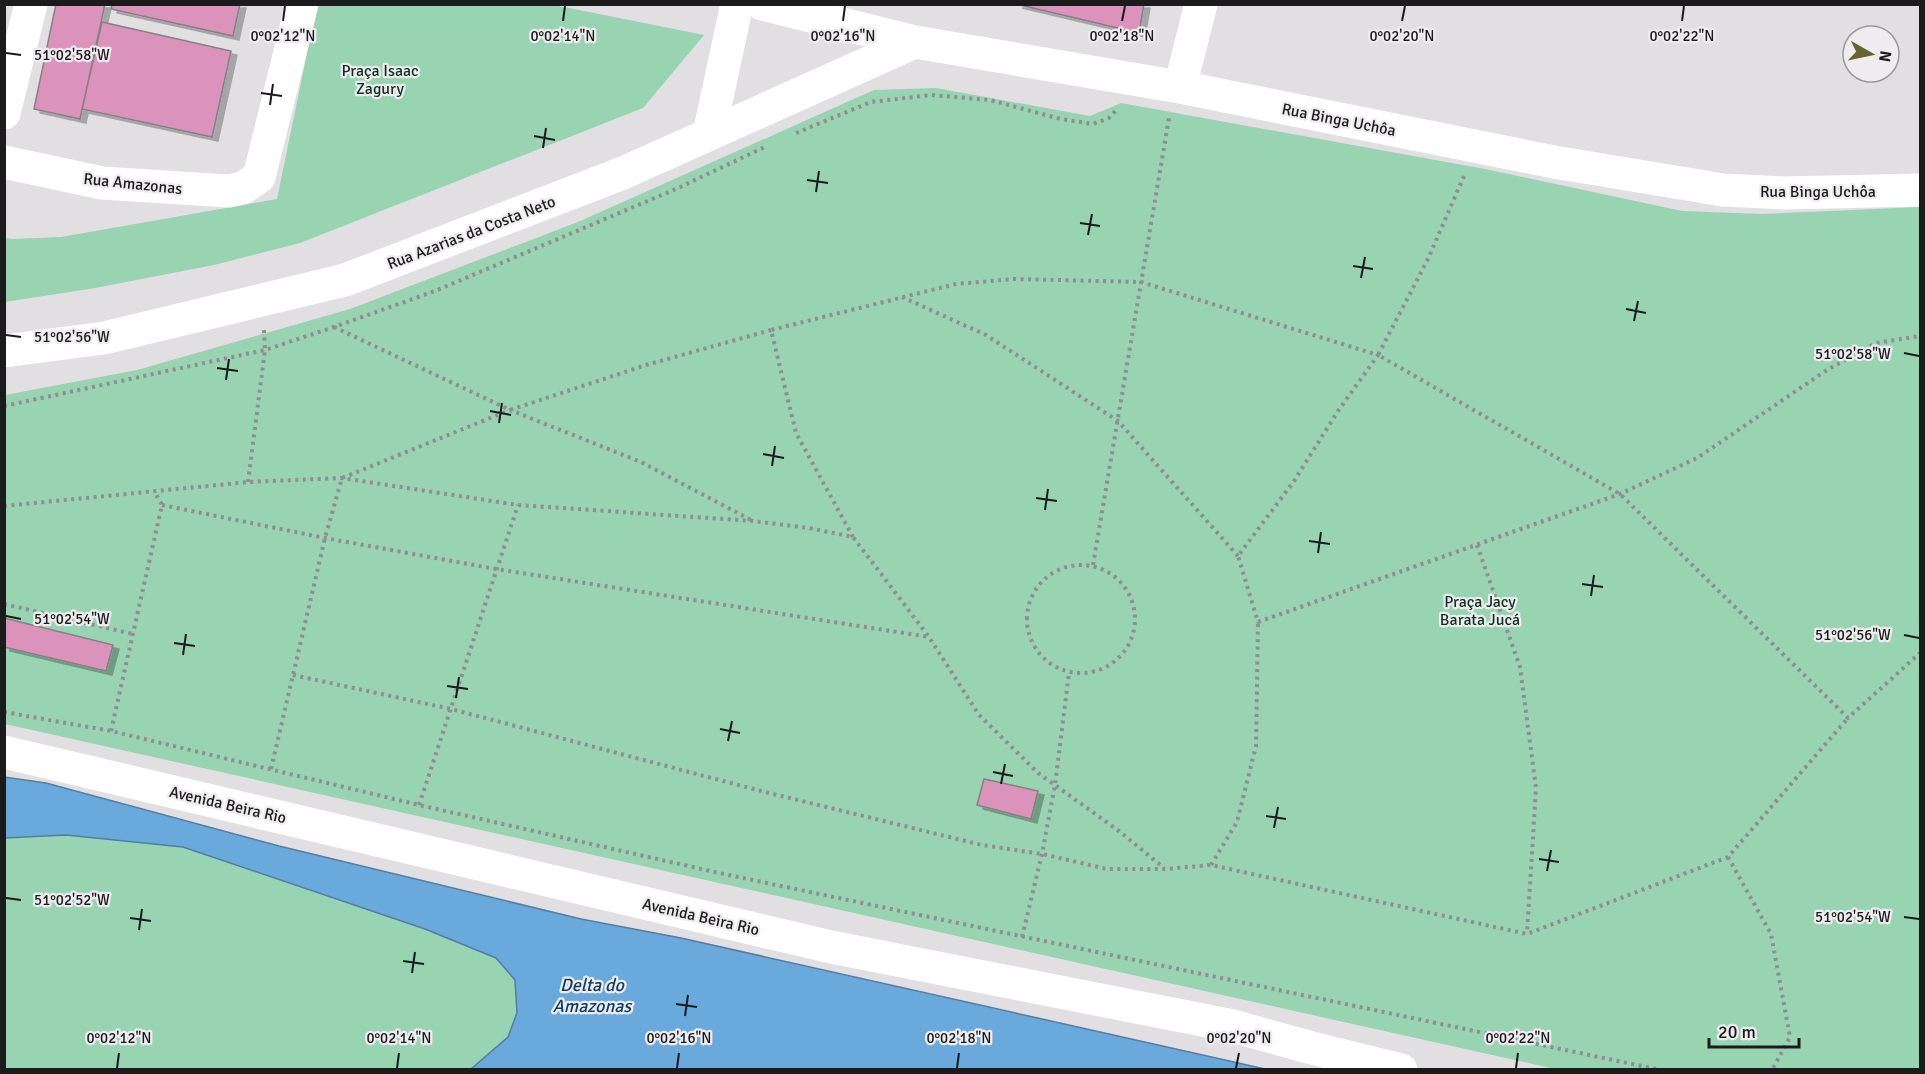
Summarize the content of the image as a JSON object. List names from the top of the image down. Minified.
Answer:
{"streets":{"street":["Rua Binga Uchôa","Rua Amazonas","Rua Azarias da Costa Neto","Avenida Beira Rio"]},"crossings":[["Rua Binga Uchôa","Rua Azarias da Costa Neto"]],"water":["Delta do Amazonas"],"parks":["Praça Isaac Zagury","Praça Jacy Barata Jucá"],"scale_bar":"20 m","north":"right","coordinates":["0°02'14\"N","0°02'18\"N","0°02'20\"N","0°02'22\"N","0°02'12\"N","0°02'16\"N","51°02'58\"W","51°02'56\"W","51°02'54\"W","51°02'52\"W"]}
